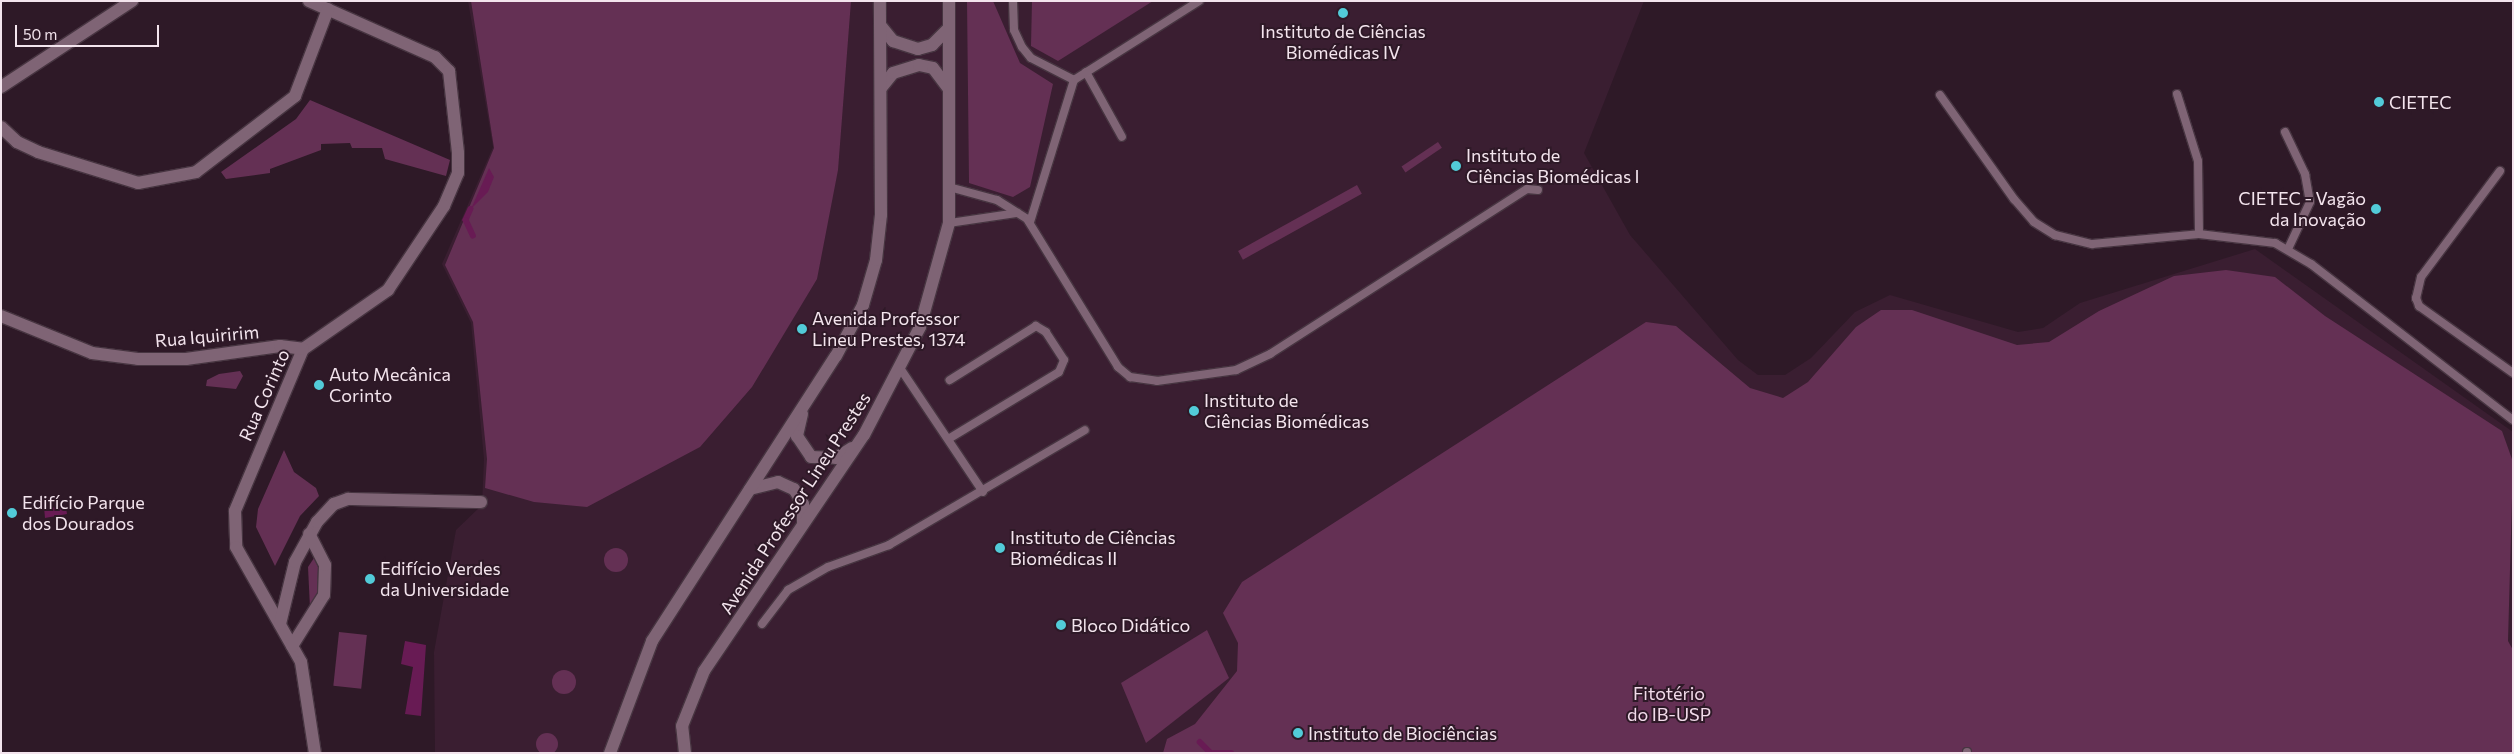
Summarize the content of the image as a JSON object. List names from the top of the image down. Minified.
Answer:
{"streets":{"street":["Rua Iquiririm","Rua Corinto","Avenida Professor Lineu Prestes"]},"crossings":[["Rua Iquiririm","Rua Corinto"]],"parks":["Fitotério do IB-USP"],"places":["Instituto de Ciências Biomédicas IV","CIETEC","Instituto de Ciências Biomédicas I","CIETEC - Vagão da Inovação","Avenida Professor Lineu Prestes, 1374","Auto Mecânica Corinto","Instituto de Ciências Biomédicas","Edifício Parque dos Dourados","Instituto de Ciências Biomédicas II","Edifício Verdes da Universidade","Bloco Didático","Instituto de Biociências"],"scale_bar":"50 m"}
